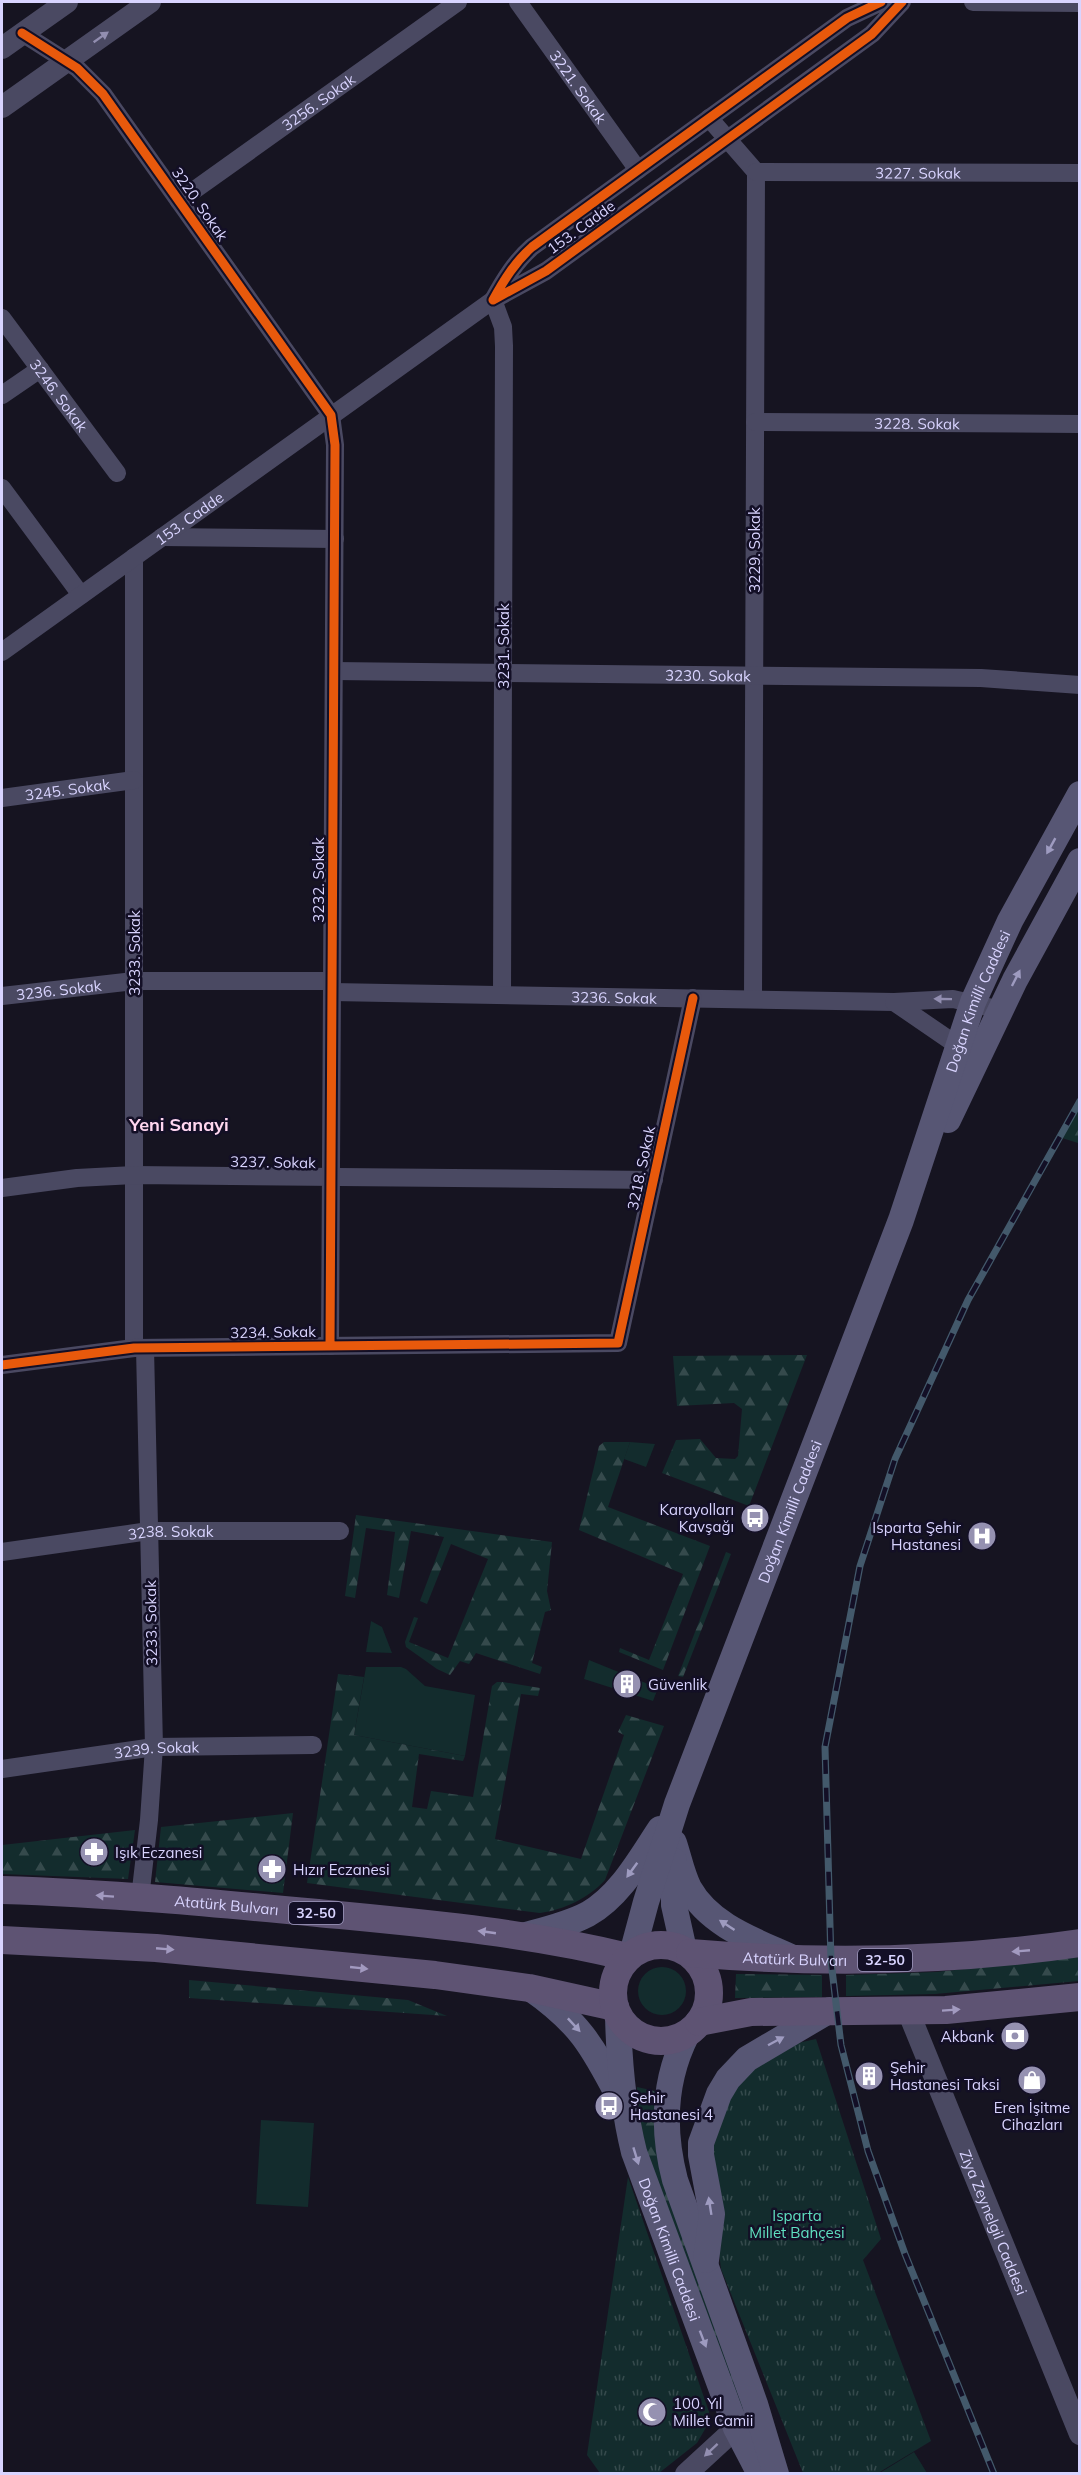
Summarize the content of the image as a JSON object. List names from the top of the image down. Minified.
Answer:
{"streets":{"main road":["Doğan Kimilli Caddesi","Atatürk Bulvarı","32-50"],"street":["3221. Sokak","3256. Sokak","3227. Sokak","3220. Sokak","153. Cadde","3246. Sokak","3228. Sokak","3229. Sokak","3231. Sokak","3230. Sokak","3245. Sokak","3232. Sokak","3233. Sokak","3236. Sokak","3237. Sokak","3218. Sokak","3234. Sokak","3238. Sokak","3239. Sokak","Ziya Zeynelgil Caddesi"]},"crossings":[["3221. Sokak","153. Cadde"],["3256. Sokak","3220. Sokak"],["3227. Sokak","3229. Sokak"],["3220. Sokak","153. Cadde"],["3220. Sokak","3232. Sokak"],["153. Cadde","3231. Sokak"],["153. Cadde","3232. Sokak"],["153. Cadde","3233. Sokak"],["3228. Sokak","3229. Sokak"],["3229. Sokak","3230. Sokak"],["3229. Sokak","3236. Sokak"],["3231. Sokak","3230. Sokak"],["3231. Sokak","3236. Sokak"],["3230. Sokak","3232. Sokak"],["3245. Sokak","3233. Sokak"],["3232. Sokak","3236. Sokak"],["3232. Sokak","3237. Sokak"],["3232. Sokak","3234. Sokak"],["3233. Sokak","3236. Sokak"],["3233. Sokak","3237. Sokak"],["3233. Sokak","3234. Sokak"],["3233. Sokak","3238. Sokak"],["3233. Sokak","3239. Sokak"],["3233. Sokak","Atatürk Bulvarı"],["3236. Sokak","Doğan Kimilli Caddesi"],["3236. Sokak","3218. Sokak"],["Doğan Kimilli Caddesi","Atatürk Bulvarı"],["3237. Sokak","3218. Sokak"],["3218. Sokak","3234. Sokak"]],"districts":["Yeni Sanayi"],"parks":["Isparta Millet Bahçesi"],"places":{"bus stop":["Karayolları Kavşağı","Şehir Hastanesi 4"],"hospital":["Isparta Şehir Hastanesi"],"building":["Güvenlik","Şehir Hastanesi Taksi"],"pharmacy":["Işık Eczanesi","Hızır Eczanesi"],"bank":["Akbank"],"shop":["Eren İşitme Cihazları"],"mosque":["100. Yıl Millet Camii"]}}
